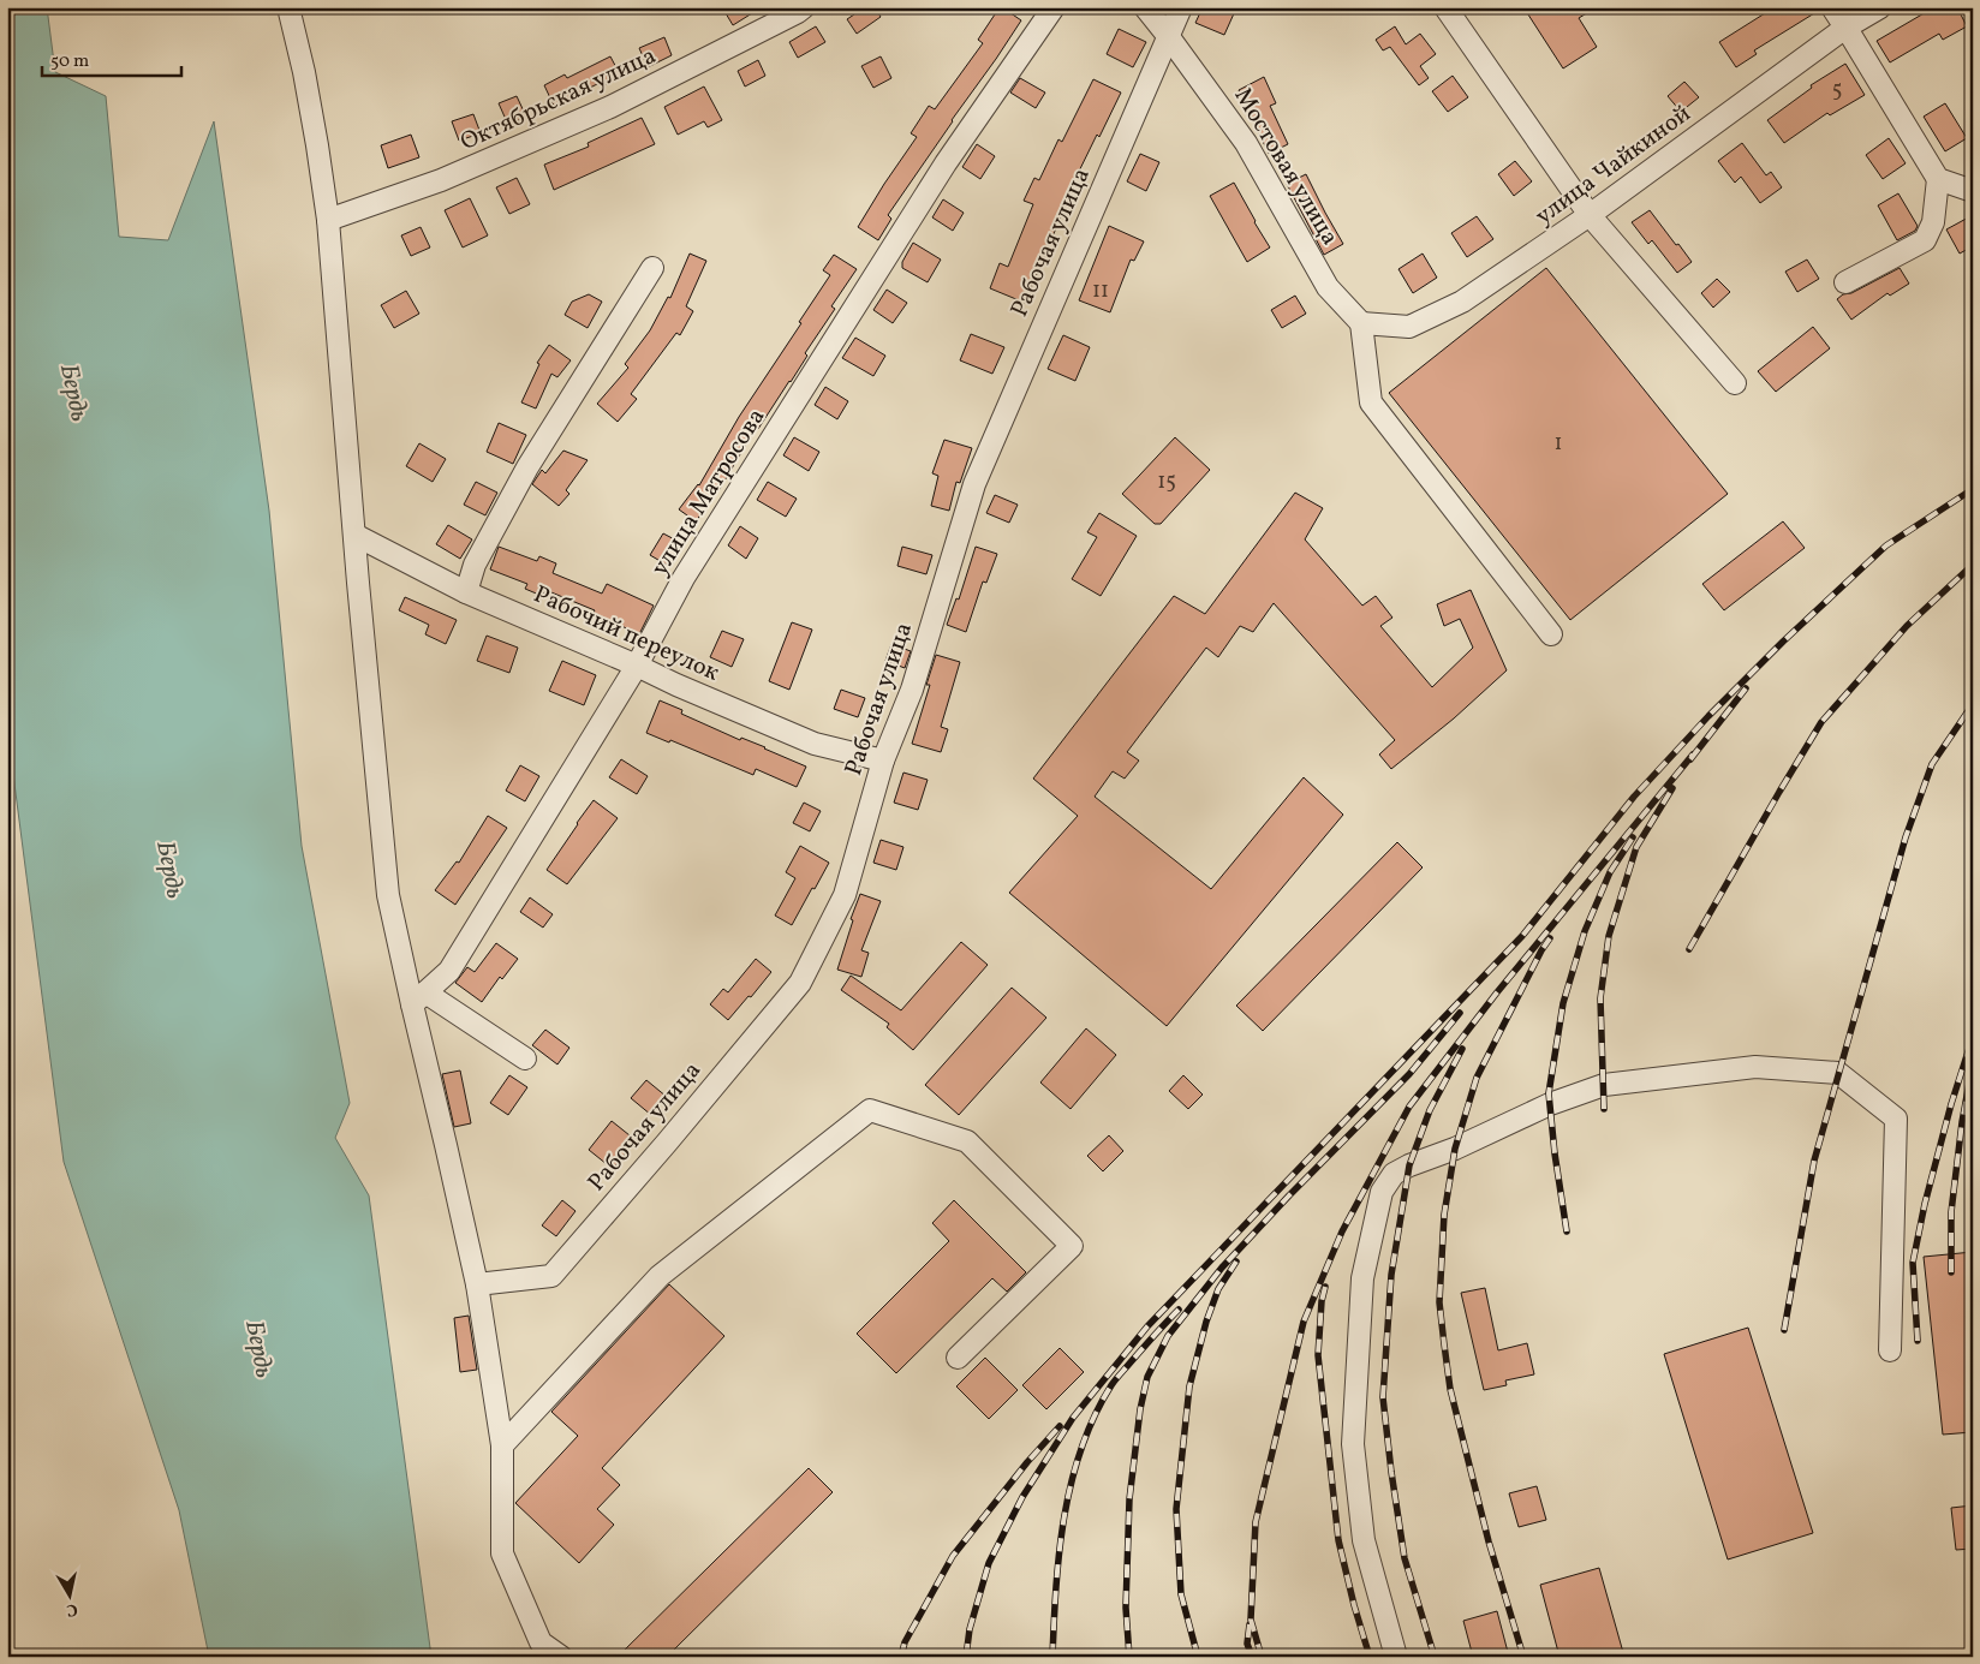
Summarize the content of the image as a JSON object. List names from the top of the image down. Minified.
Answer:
{"streets":{"street":["Октябрьская улица","улица Чайкиной","Мостовая улица","Рабочая улица","улица Матросова","Рабочий переулок"]},"crossings":[["улица Чайкиной","Мостовая улица"],["Мостовая улица","Рабочая улица"],["Рабочая улица","Рабочий переулок"],["улица Матросова","Рабочий переулок"]],"water":["Бердь"],"house_numbers":["5","11","1","15"],"scale_bar":"50 m","north":"bottom"}
